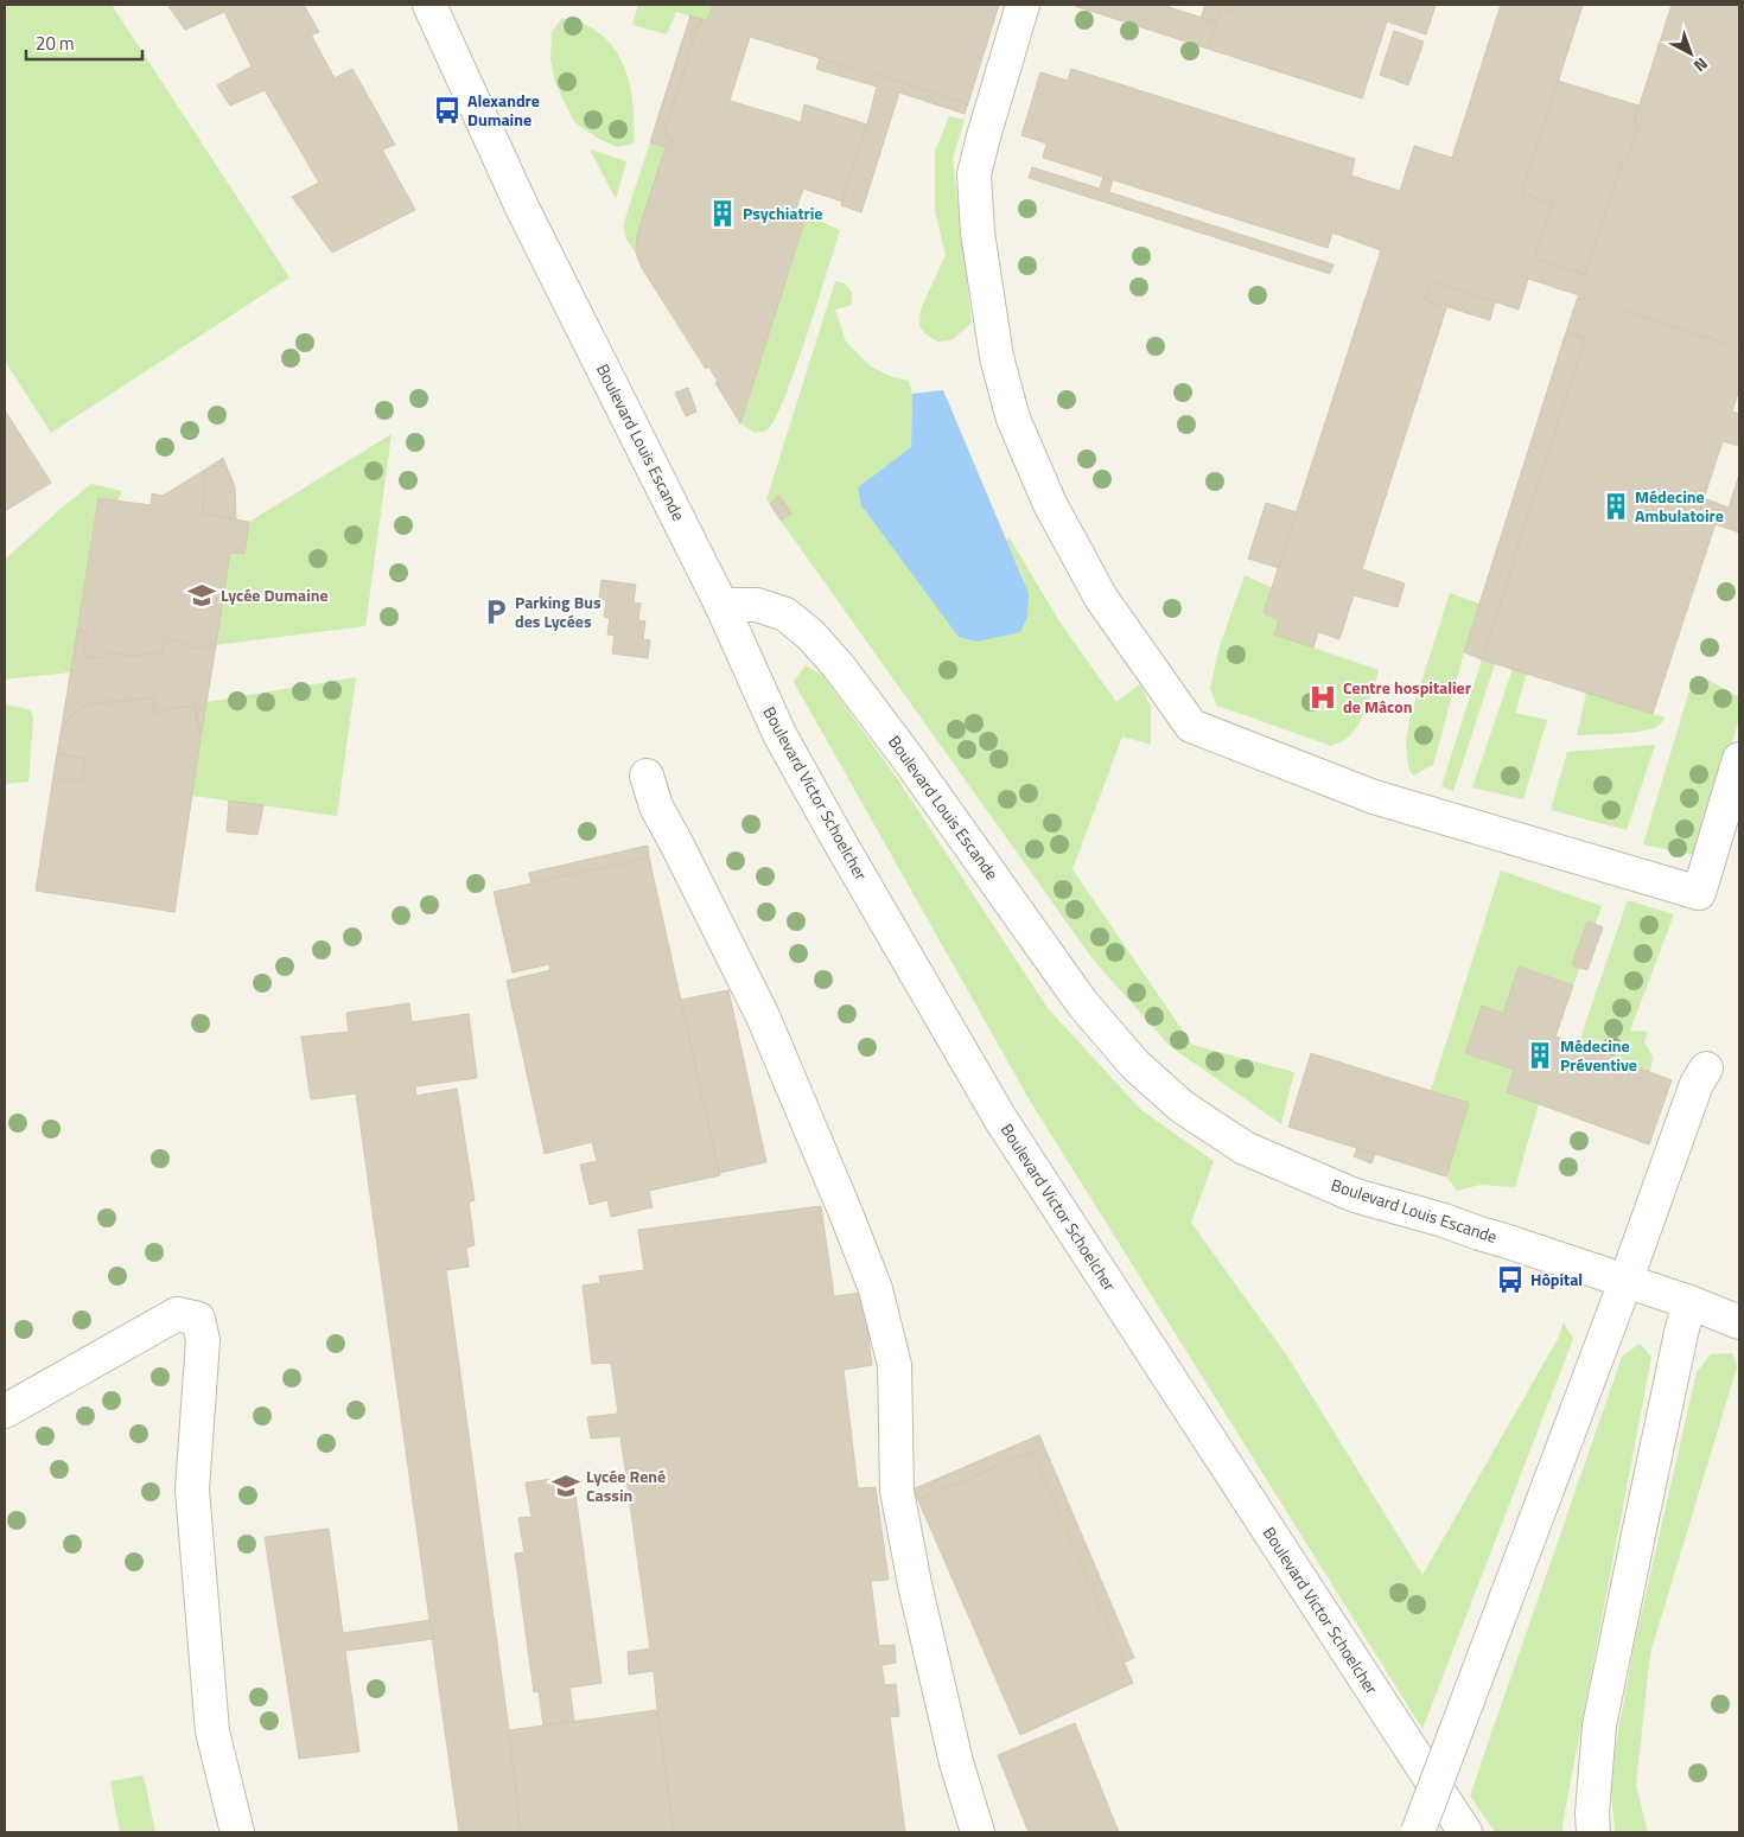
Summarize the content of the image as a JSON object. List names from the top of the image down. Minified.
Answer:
{"streets":{"street":["Boulevard Louis Escande","Boulevard Victor Schoelcher"]},"crossings":[["Boulevard Louis Escande","Boulevard Victor Schoelcher"]],"places":{"bus stop":["Alexandre Dumaine","Hôpital"],"building":["Psychiatrie","Médecine Ambulatoire","Médecine Préventive"],"school or university":["Lycée Dumaine","Lycée René Cassin"],"parking":["Parking Bus des Lycées"],"hospital":["Centre hospitalier de Mâcon"]},"scale_bar":"20 m","north":"bottom right"}
